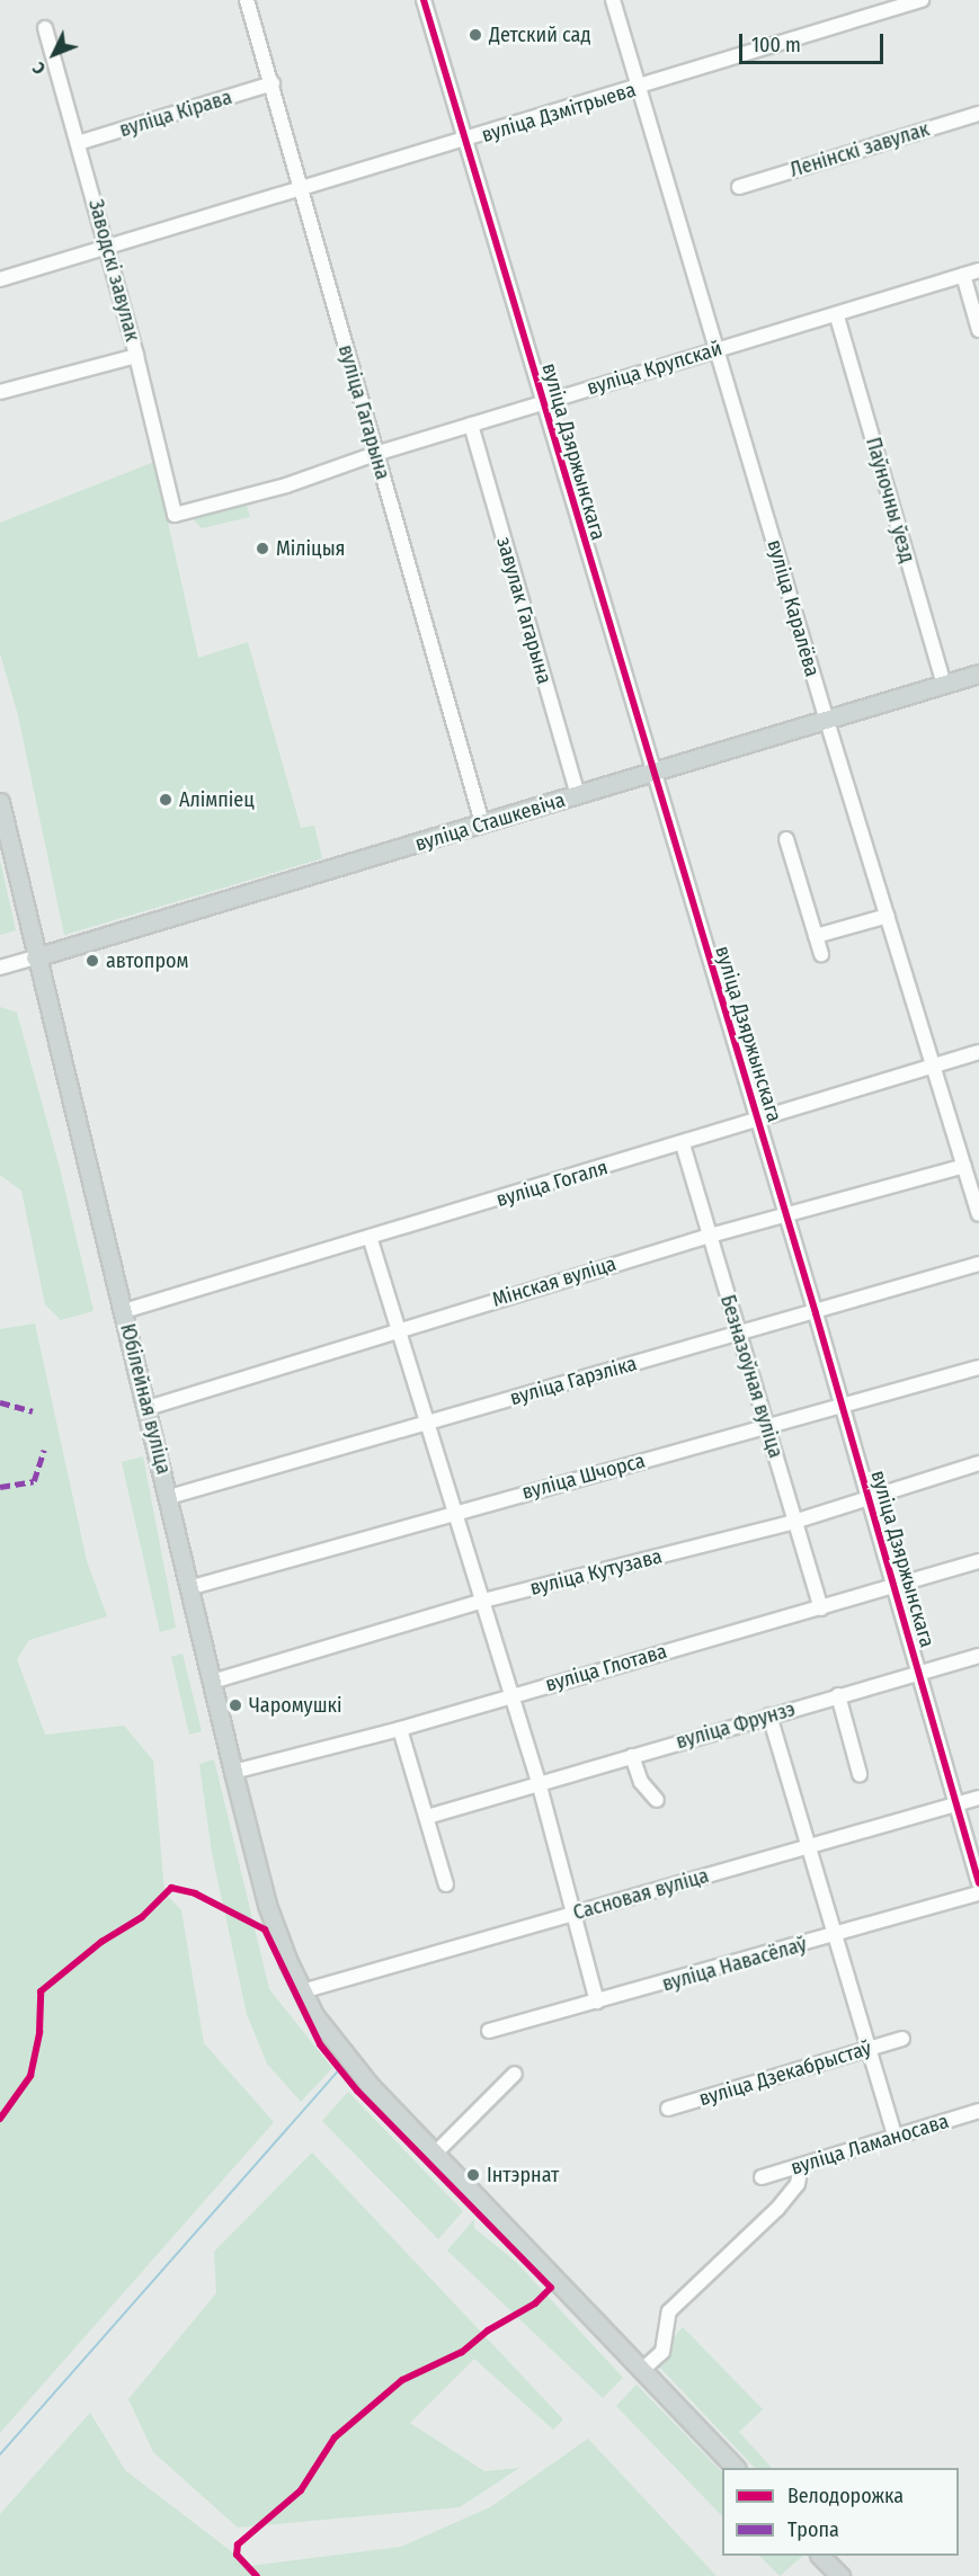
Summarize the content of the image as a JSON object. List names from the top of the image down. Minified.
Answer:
{"streets":{"main road":["вуліца Сташкевіча","Юбілейная вуліца"],"street":["вуліца Дзмітрыева","вуліца Кірава","Ленінскі завулак","Заводскі завулак","вуліца Крупскай","вуліца Гагарына","вуліца Дзяржынскага","Паўночны ўезд","вуліца Каралёва","завулак Гагарына","вуліца Гогаля","Мінская вуліца","Безназоўная вуліца","вуліца Гарэліка","вуліца Шчорса","вуліца Кутузава","вуліца Глотава","вуліца Фрунзэ","Сасновая вуліца","вуліца Навасёлаў","вуліца Дзекабрыстаў","вуліца Ламаносава"]},"crossings":[["вуліца Дзмітрыева","Заводскі завулак"],["вуліца Дзмітрыева","вуліца Гагарына"],["вуліца Дзмітрыева","вуліца Дзяржынскага"],["вуліца Дзмітрыева","вуліца Каралёва"],["вуліца Кірава","Заводскі завулак"],["вуліца Кірава","вуліца Гагарына"],["Заводскі завулак","вуліца Крупскай"],["вуліца Крупскай","вуліца Гагарына"],["вуліца Крупскай","вуліца Дзяржынскага"],["вуліца Крупскай","Паўночны ўезд"],["вуліца Крупскай","вуліца Каралёва"],["вуліца Крупскай","завулак Гагарына"],["вуліца Гагарына","вуліца Сташкевіча"],["вуліца Дзяржынскага","вуліца Сташкевіча"],["вуліца Дзяржынскага","вуліца Гогаля"],["вуліца Дзяржынскага","Мінская вуліца"],["вуліца Дзяржынскага","вуліца Гарэліка"],["вуліца Дзяржынскага","вуліца Шчорса"],["вуліца Дзяржынскага","вуліца Кутузава"],["вуліца Дзяржынскага","вуліца Глотава"],["вуліца Дзяржынскага","вуліца Фрунзэ"],["вуліца Дзяржынскага","Сасновая вуліца"],["Паўночны ўезд","вуліца Сташкевіча"],["вуліца Каралёва","вуліца Сташкевіча"],["вуліца Каралёва","вуліца Гогаля"],["вуліца Каралёва","Мінская вуліца"],["завулак Гагарына","вуліца Сташкевіча"],["вуліца Сташкевіча","Юбілейная вуліца"],["вуліца Гогаля","Безназоўная вуліца"],["вуліца Гогаля","Юбілейная вуліца"],["Мінская вуліца","Безназоўная вуліца"],["Мінская вуліца","Юбілейная вуліца"],["Безназоўная вуліца","вуліца Гарэліка"],["Безназоўная вуліца","вуліца Шчорса"],["Безназоўная вуліца","вуліца Кутузава"],["Безназоўная вуліца","вуліца Глотава"],["вуліца Гарэліка","Юбілейная вуліца"],["Юбілейная вуліца","вуліца Шчорса"],["Юбілейная вуліца","вуліца Кутузава"],["Юбілейная вуліца","вуліца Глотава"],["Юбілейная вуліца","Сасновая вуліца"]],"places":["Детский сад","Міліцыя","Алімпіец","автопром","Чаромушкі","Інтэрнат"],"legend":["Велодорожка","Тропа"],"scale_bar":"100 m","north":"bottom left"}
